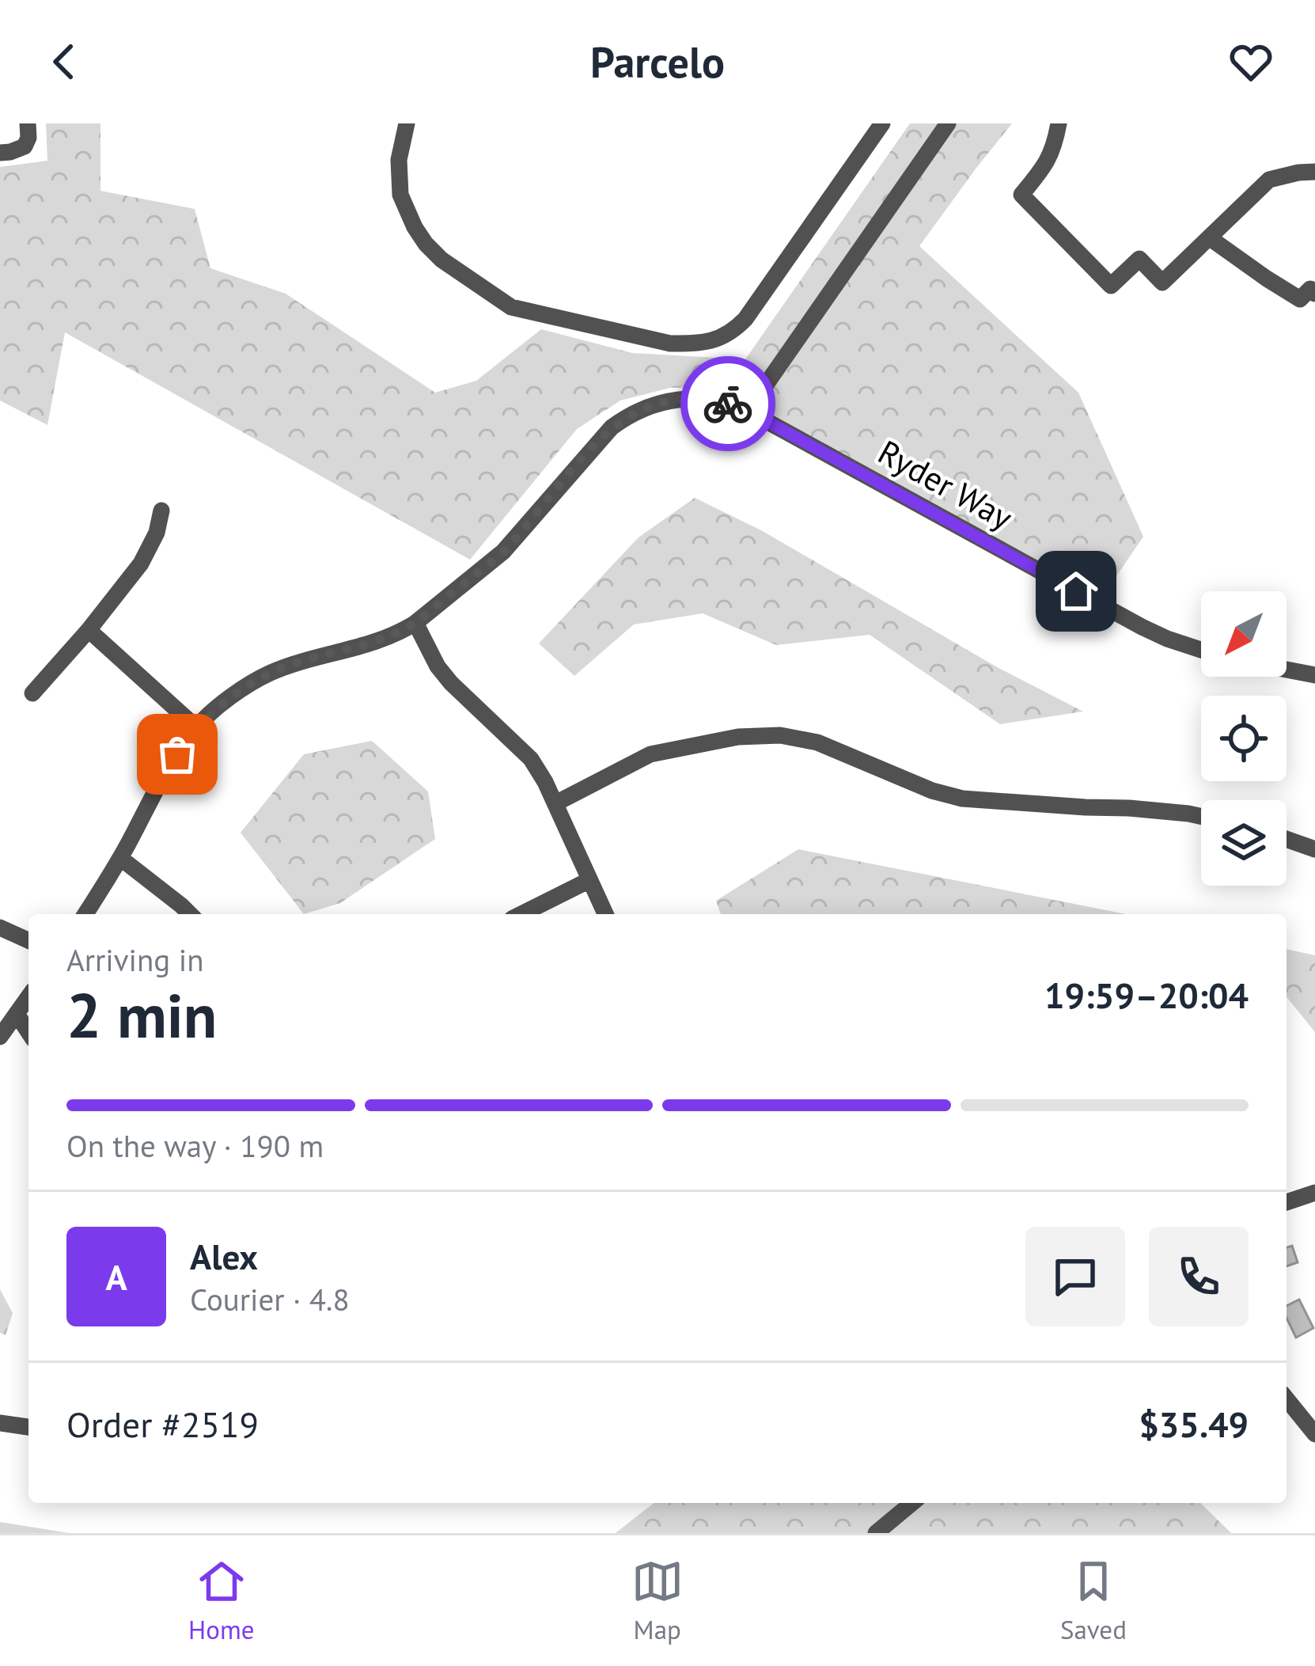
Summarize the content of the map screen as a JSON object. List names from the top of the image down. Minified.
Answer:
{"streets":{"street":["Ryder Way"]},"north":"bottom left","page":{"header":"Parcelo","heading":["2 min","Arriving in","19:59–20:04"],"panel":["Alex","Courier · 4.8","Order #2519","$35.49"],"bar":"On the way · 190 m","round":"A","tabs":["Home","Map","Saved"]}}
